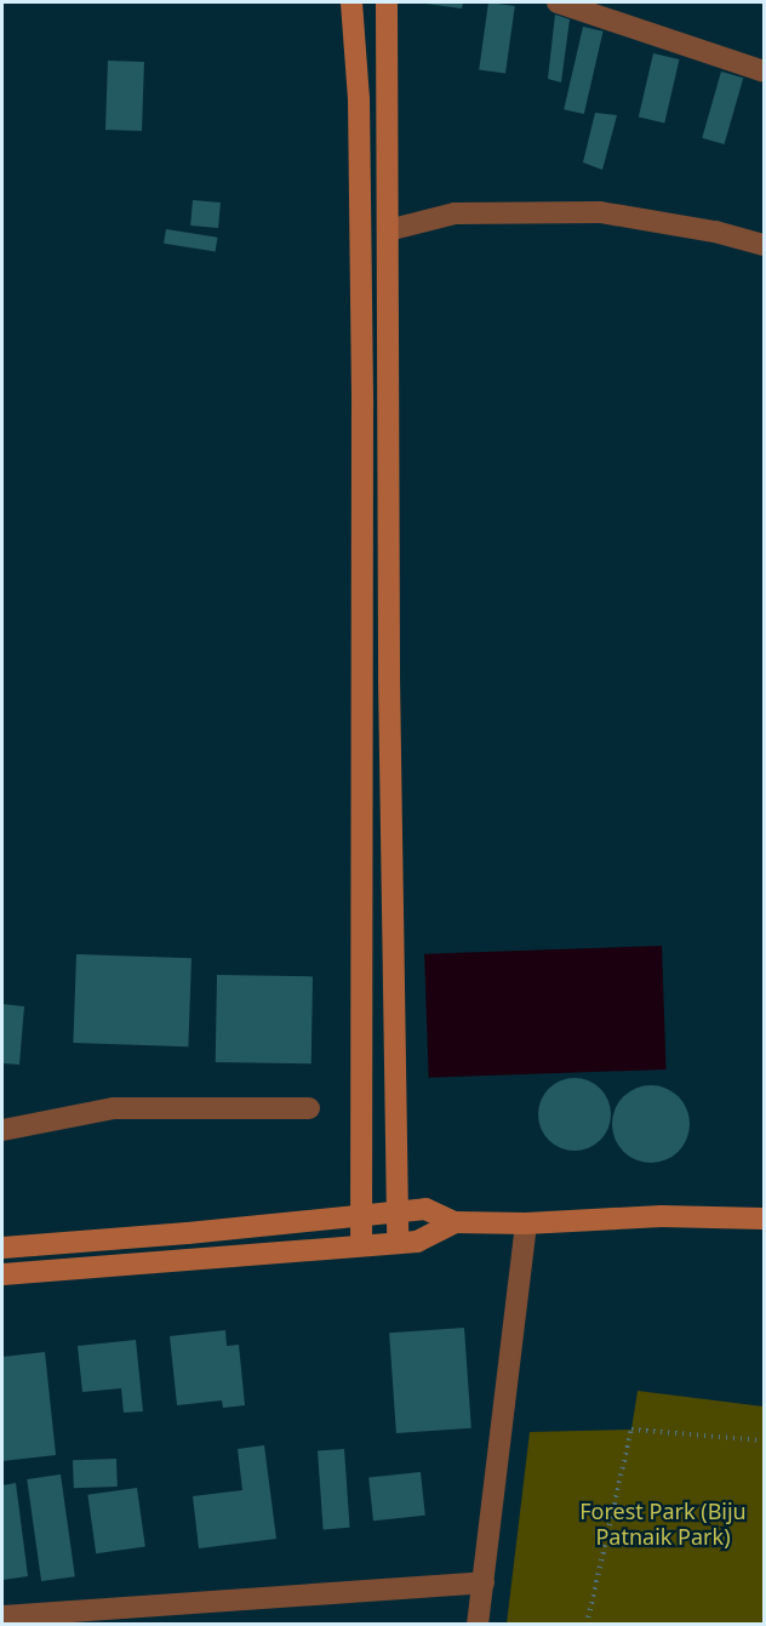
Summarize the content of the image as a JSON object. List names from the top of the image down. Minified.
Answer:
{"parks":["Forest Park (Biju Patnaik Park)"]}
